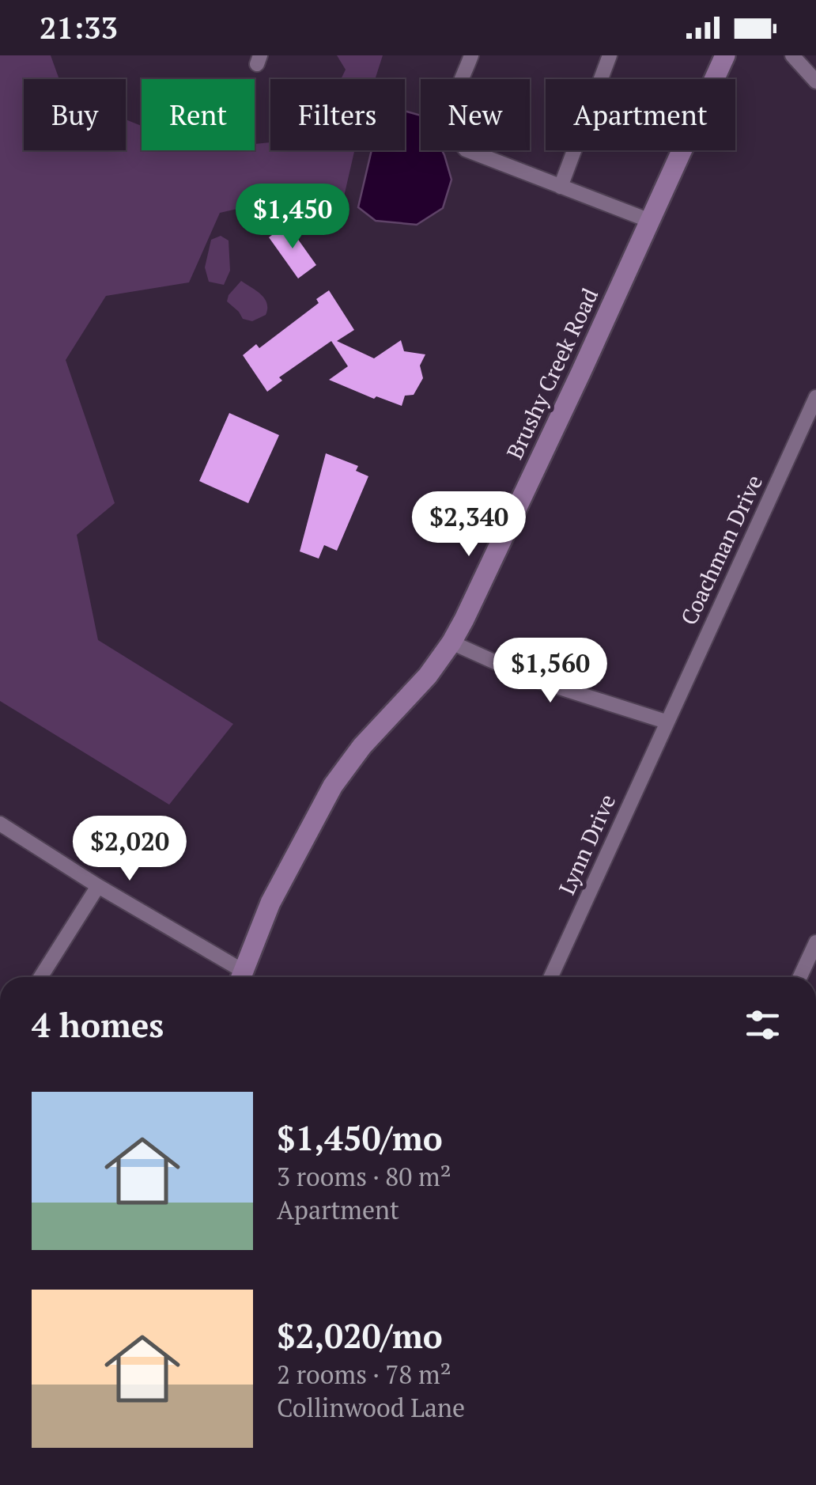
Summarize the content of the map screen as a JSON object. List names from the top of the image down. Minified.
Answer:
{"streets":{"street":["Brushy Creek Road","Coachman Drive","Lynn Drive"]},"crossings":[["Coachman Drive","Lynn Drive"]],"page":{"status":"21:33","chip":["Buy","Rent","Filters","New","Apartment"],"price":["$1,450","$2,340","$1,560","$2,020"],"heading":"4 homes","list":[{"name":"$1,450/mo","note":"3 rooms · 80 m² · Apartment"},{"name":"$2,020/mo","note":"2 rooms · 78 m² · Collinwood Lane"}]}}
